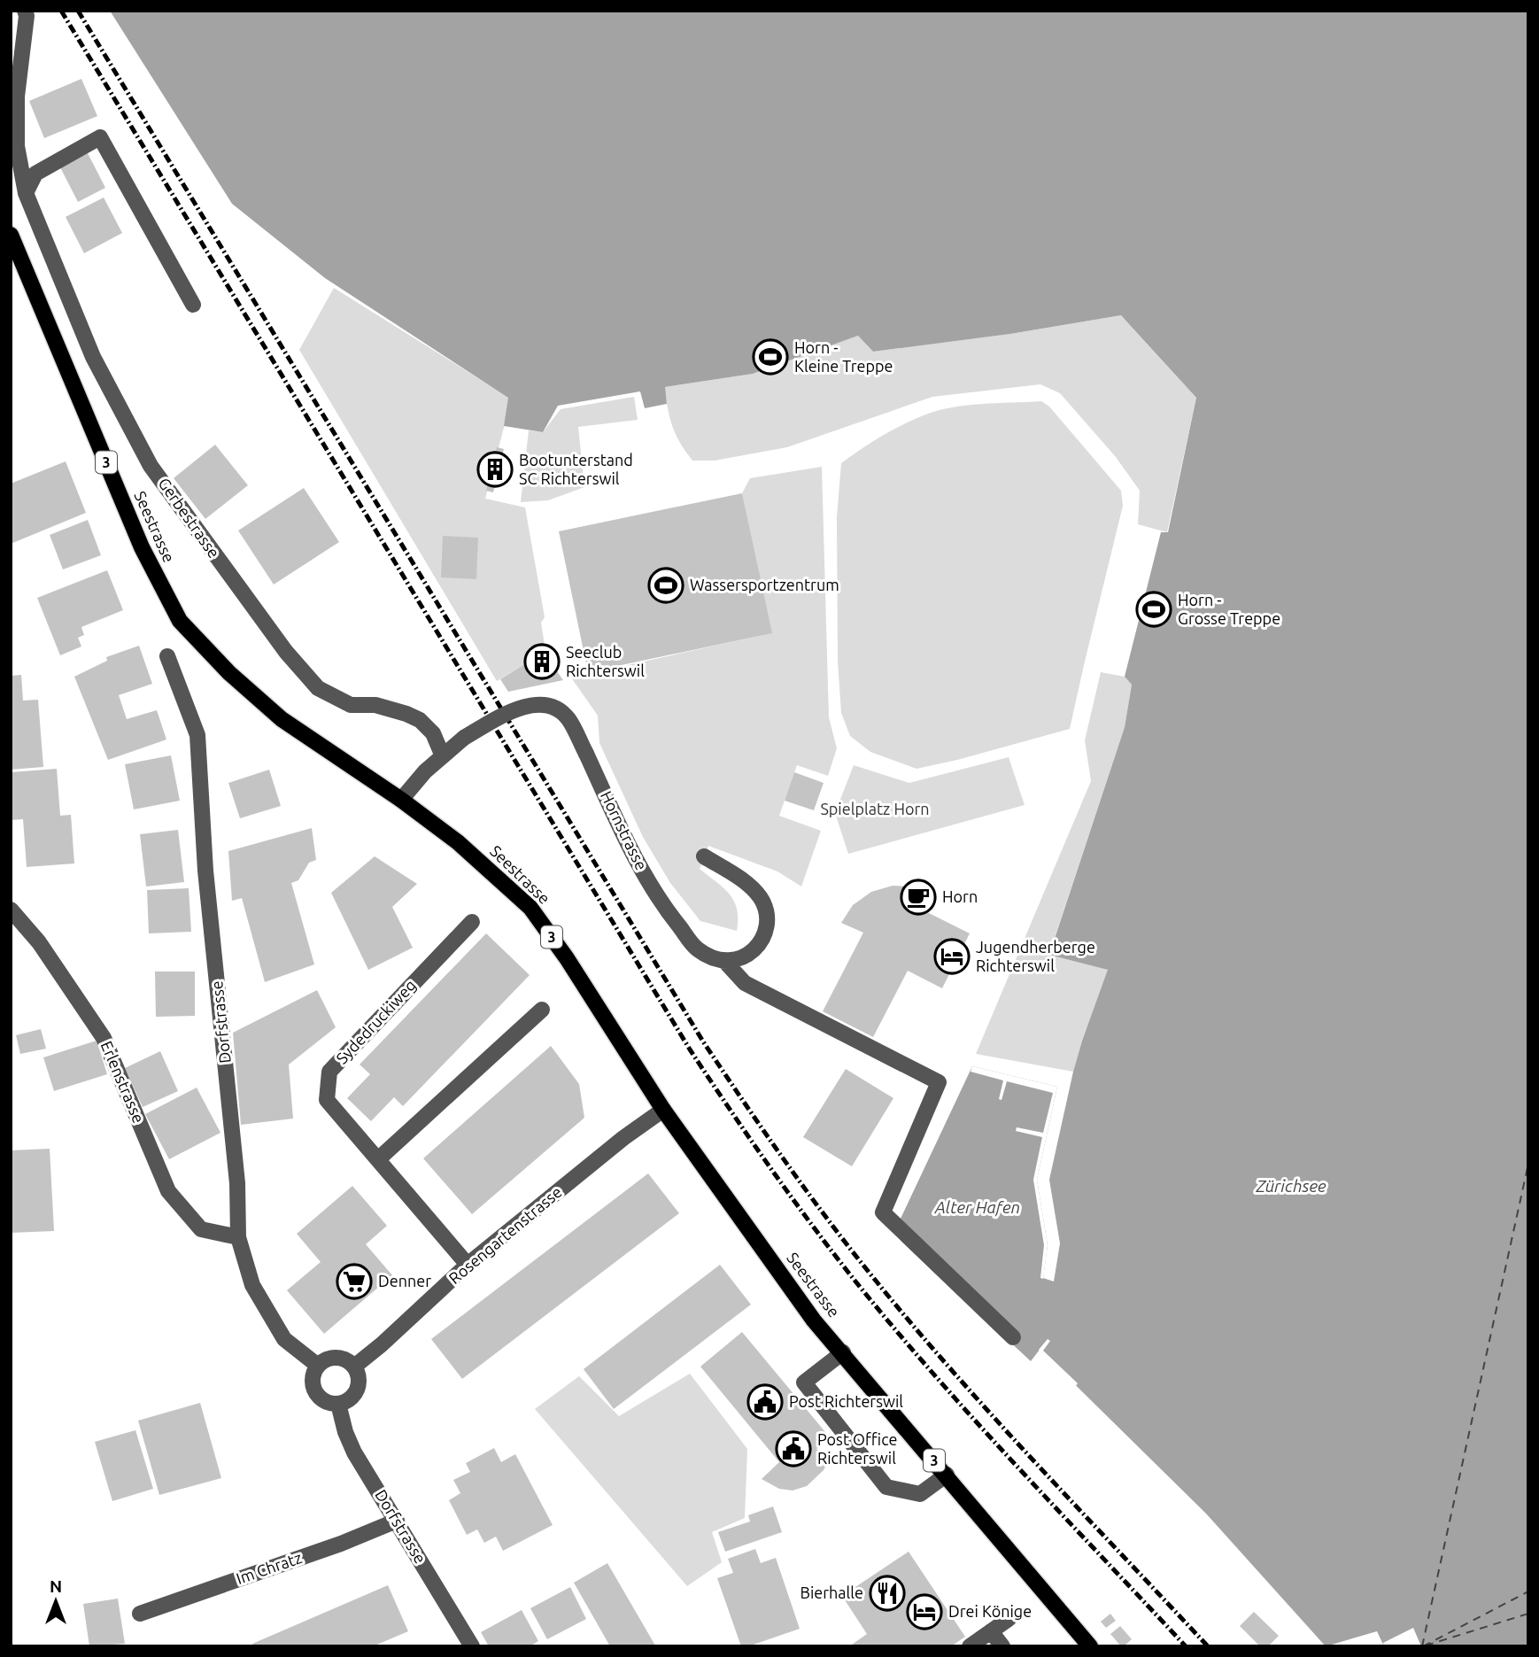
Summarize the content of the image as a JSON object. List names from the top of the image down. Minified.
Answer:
{"streets":{"main road":["3","Seestrasse"],"street":["Gerbestrasse","Hornstrasse","Dorfstrasse","Sydedruckiweg","Erlenstrasse","Rosengartenstrasse","Im Chratz"]},"crossings":[["Gerbestrasse","Hornstrasse"],["Seestrasse","Hornstrasse"],["Seestrasse","Rosengartenstrasse"],["Dorfstrasse","Erlenstrasse"],["Dorfstrasse","Rosengartenstrasse"],["Dorfstrasse","Im Chratz"],["Sydedruckiweg","Rosengartenstrasse"]],"water":["Zürichsee","Alter Hafen"],"parks":["Spielplatz Horn"],"places":{"sports":["Horn - Kleine Treppe","Wassersportzentrum","Horn - Grosse Treppe"],"building":["Bootunterstand SC Richterswil","Seeclub Richterswil"],"cafe":["Horn"],"hotel":["Jugendherberge Richterswil","Drei Könige"],"supermarket":["Denner"],"public building":["Post Richterswil","Post Office Richterswil"],"restaurant":["Bierhalle"]},"north":"top"}
